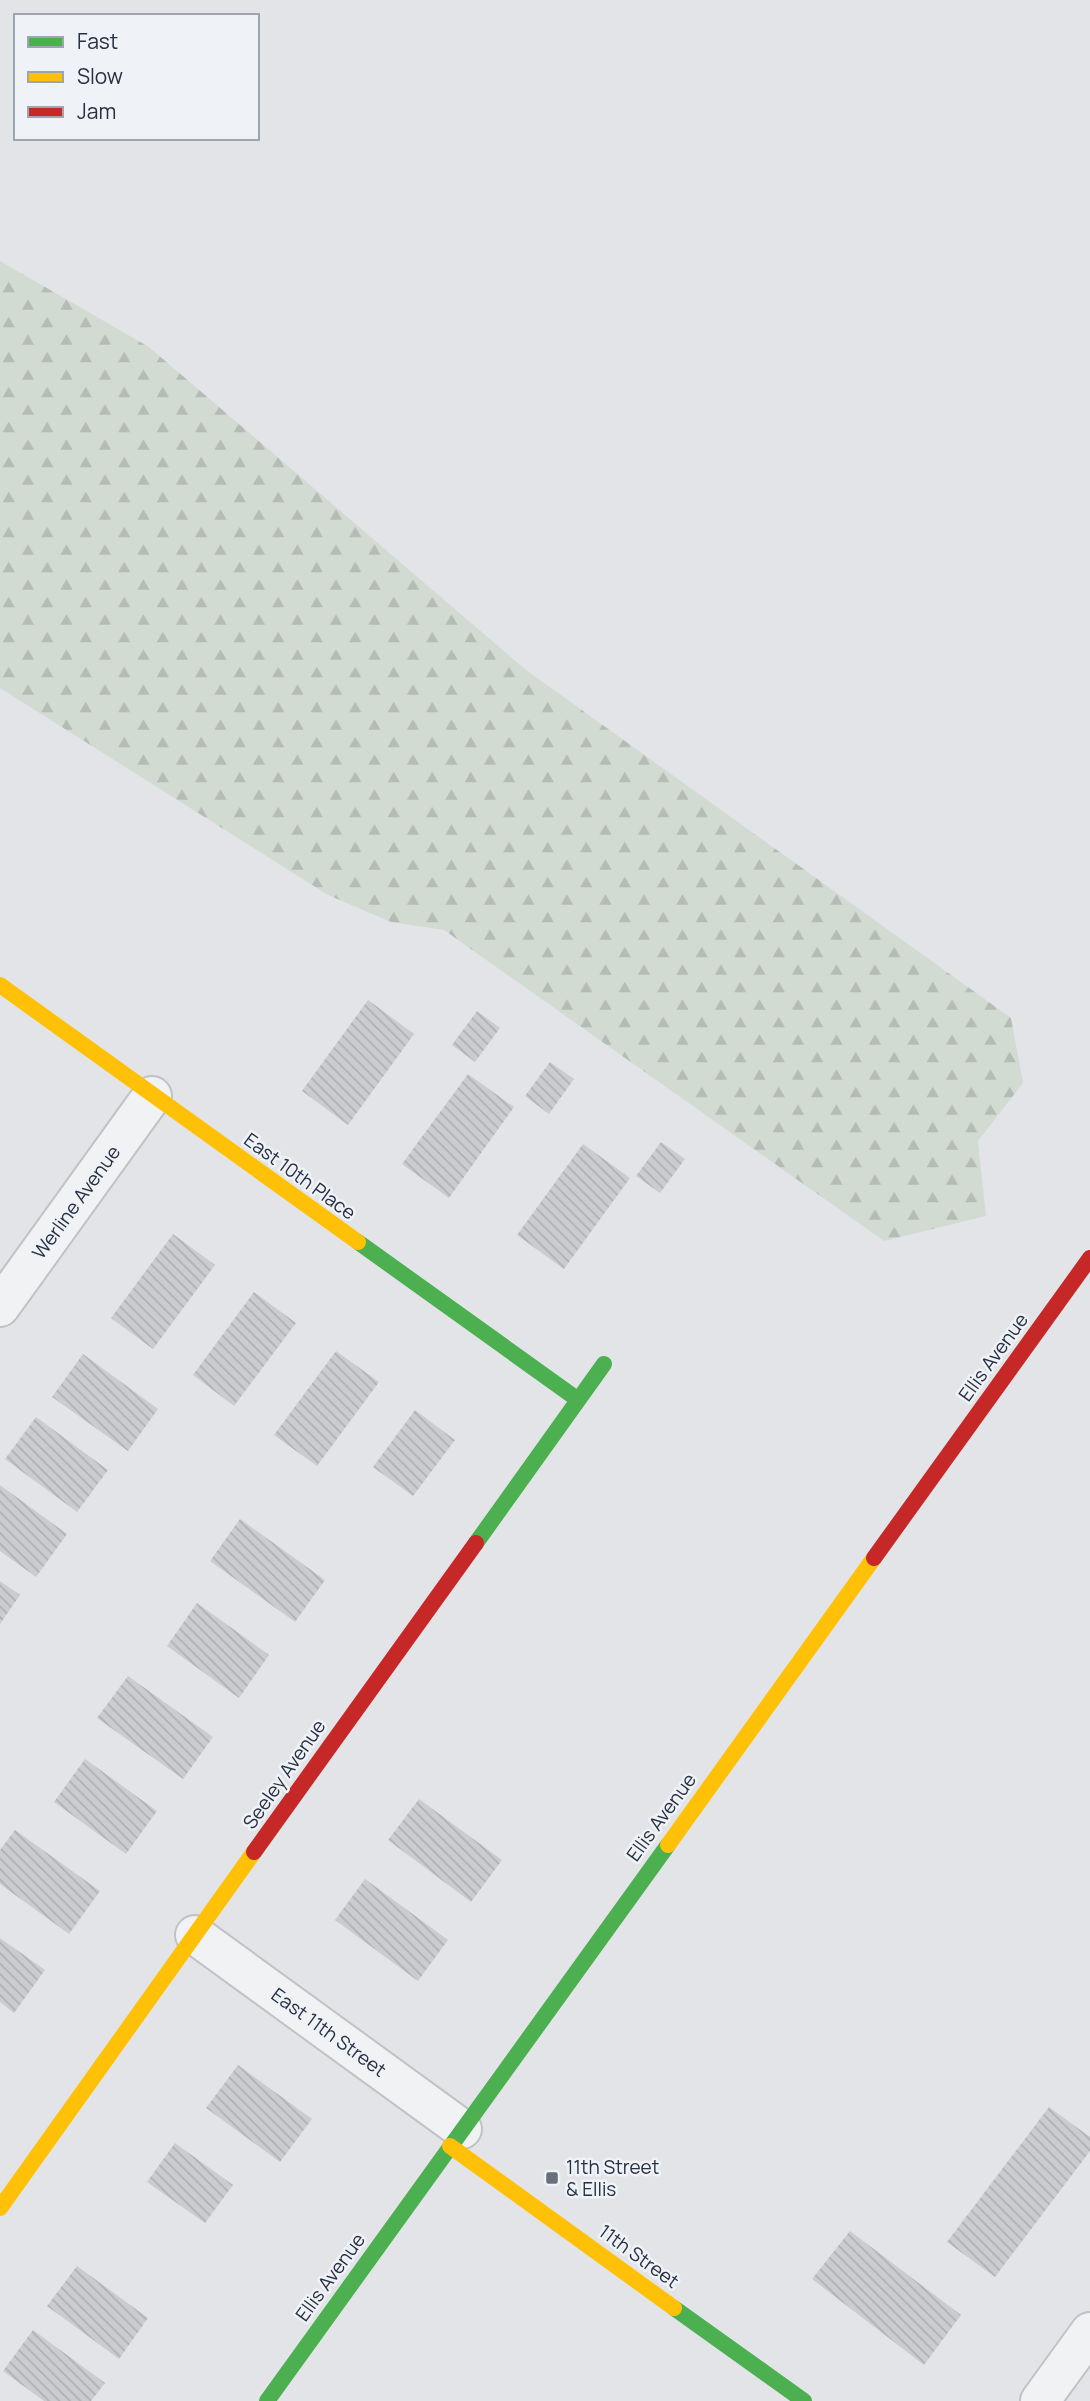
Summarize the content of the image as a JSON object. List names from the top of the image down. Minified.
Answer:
{"streets":{"street":["East 10th Place","Werline Avenue","Ellis Avenue","Seeley Avenue","East 11th Street","11th Street"]},"crossings":[["East 10th Place","Werline Avenue"],["East 10th Place","Seeley Avenue"],["Ellis Avenue","East 11th Street"],["Ellis Avenue","11th Street"],["Seeley Avenue","East 11th Street"],["East 11th Street","11th Street"]],"places":{"transit":["11th Street & Ellis"]},"legend":["Fast","Slow","Jam"]}
